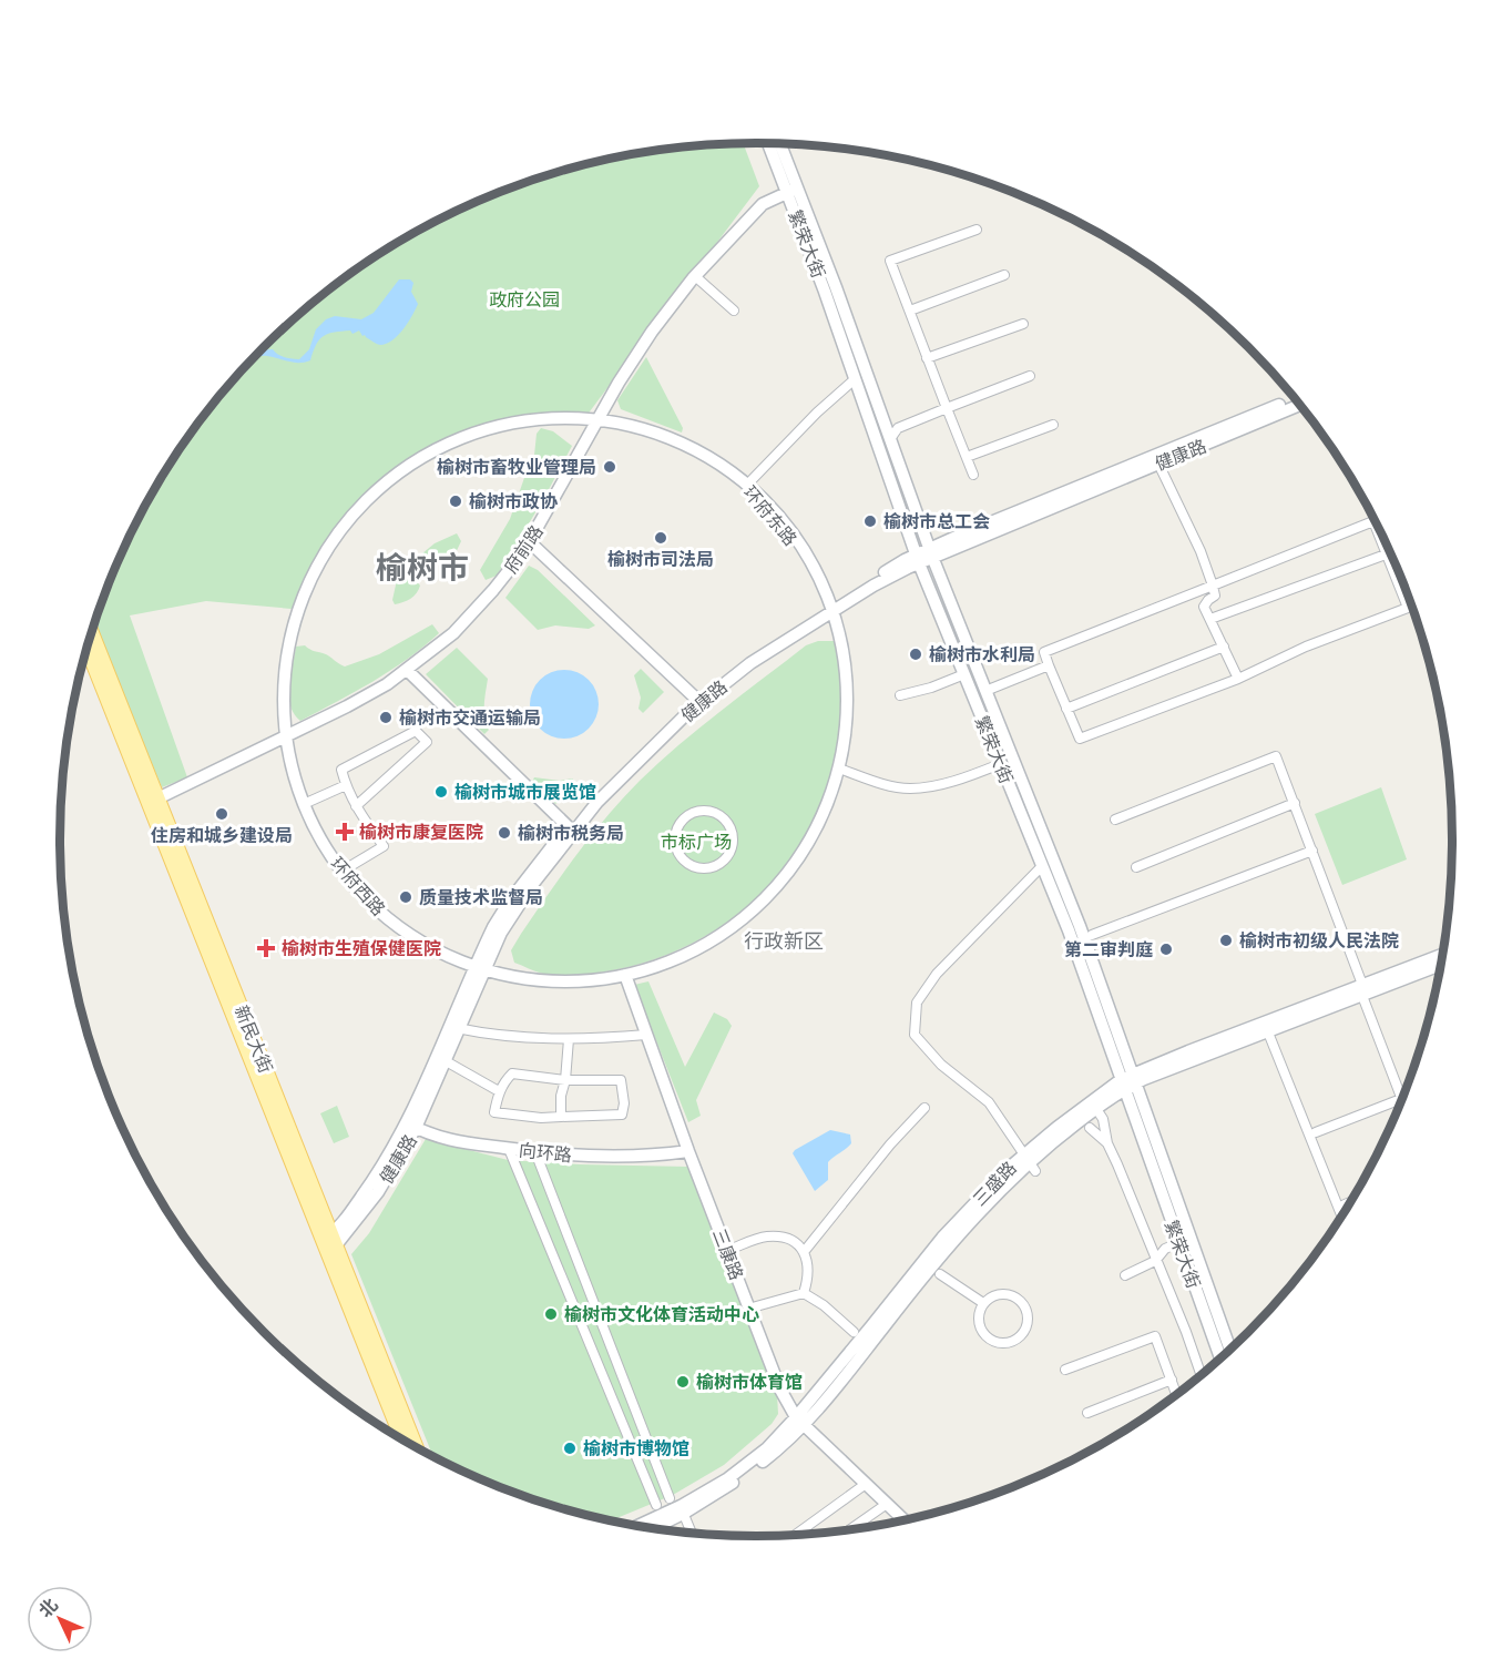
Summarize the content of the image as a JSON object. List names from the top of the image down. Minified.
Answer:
{"streets":{"main road":["繁荣大街","健康路","环府东路","府前路","环府西路","新民大街","向环路","三盛路","三康路"]},"crossings":[["繁荣大街","健康路"],["繁荣大街","府前路"],["繁荣大街","三盛路"],["健康路","环府东路"],["健康路","环府西路"],["健康路","新民大街"],["健康路","向环路"],["环府东路","府前路"],["环府东路","环府西路"],["府前路","环府西路"],["府前路","新民大街"],["环府西路","三康路"],["向环路","三康路"],["三盛路","三康路"]],"districts":["榆树市","行政新区"],"parks":["政府公园","市标广场"],"places":{"other":["榆树市畜牧业管理局","榆树市政协","榆树市总工会","榆树市司法局","榆树市水利局","榆树市交通运输局","榆树市城市展览馆","住房和城乡建设局","榆树市税务局","质量技术监督局","榆树市初级人民法院","第二审判庭","榆树市文化体育活动中心","榆树市体育馆","榆树市博物馆"],"health":["榆树市康复医院","榆树市生殖保健医院"]},"north":"top left"}
